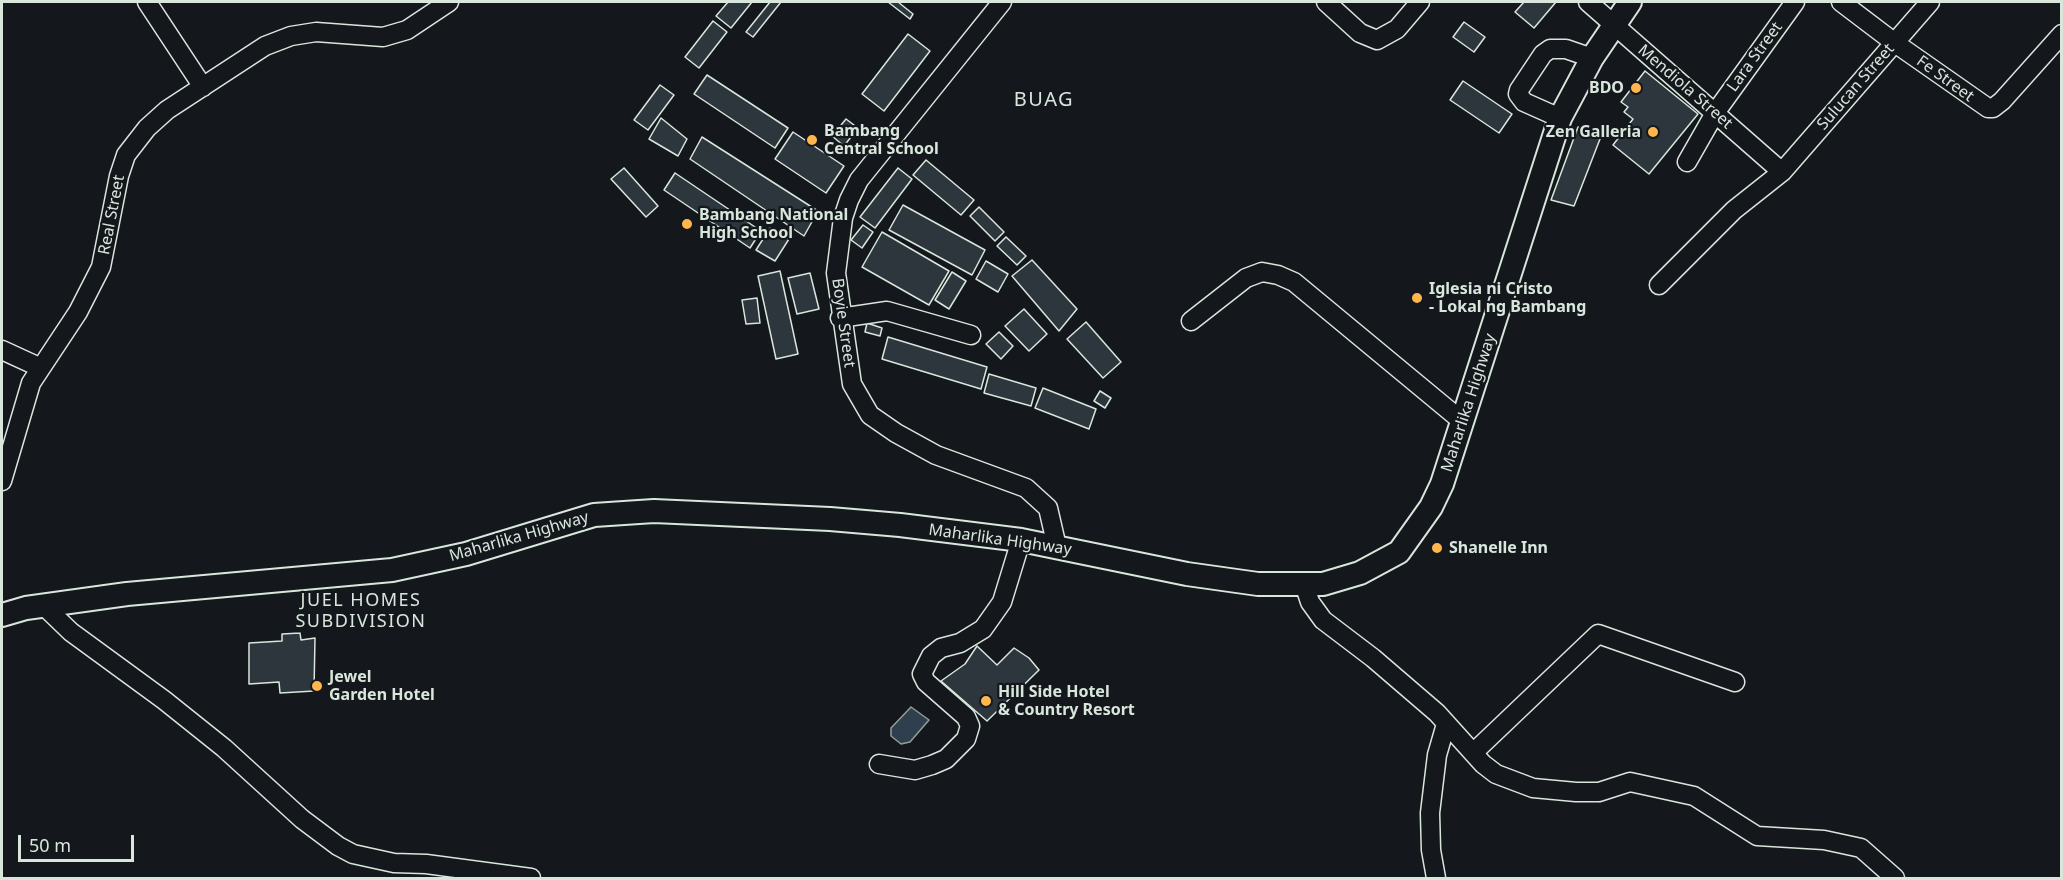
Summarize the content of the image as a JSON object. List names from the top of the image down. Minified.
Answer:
{"streets":{"main road":["Maharlika Highway"],"street":["Lara Street","Fe Street","Mendiola Street","Sulucan Street","Real Street","Boyie Street"]},"crossings":[["Lara Street","Mendiola Street"],["Fe Street","Sulucan Street"],["Mendiola Street","Sulucan Street"],["Mendiola Street","Maharlika Highway"],["Boyie Street","Maharlika Highway"]],"districts":["BUAG","JUEL HOMES SUBDIVISION"],"places":["BDO","Zen Galleria","Bambang Central School","Bambang National High School","Iglesia ni Cristo - Lokal ng Bambang","Shanelle Inn","Jewel Garden Hotel","Hill Side Hotel & Country Resort"],"scale_bar":"50 m"}
